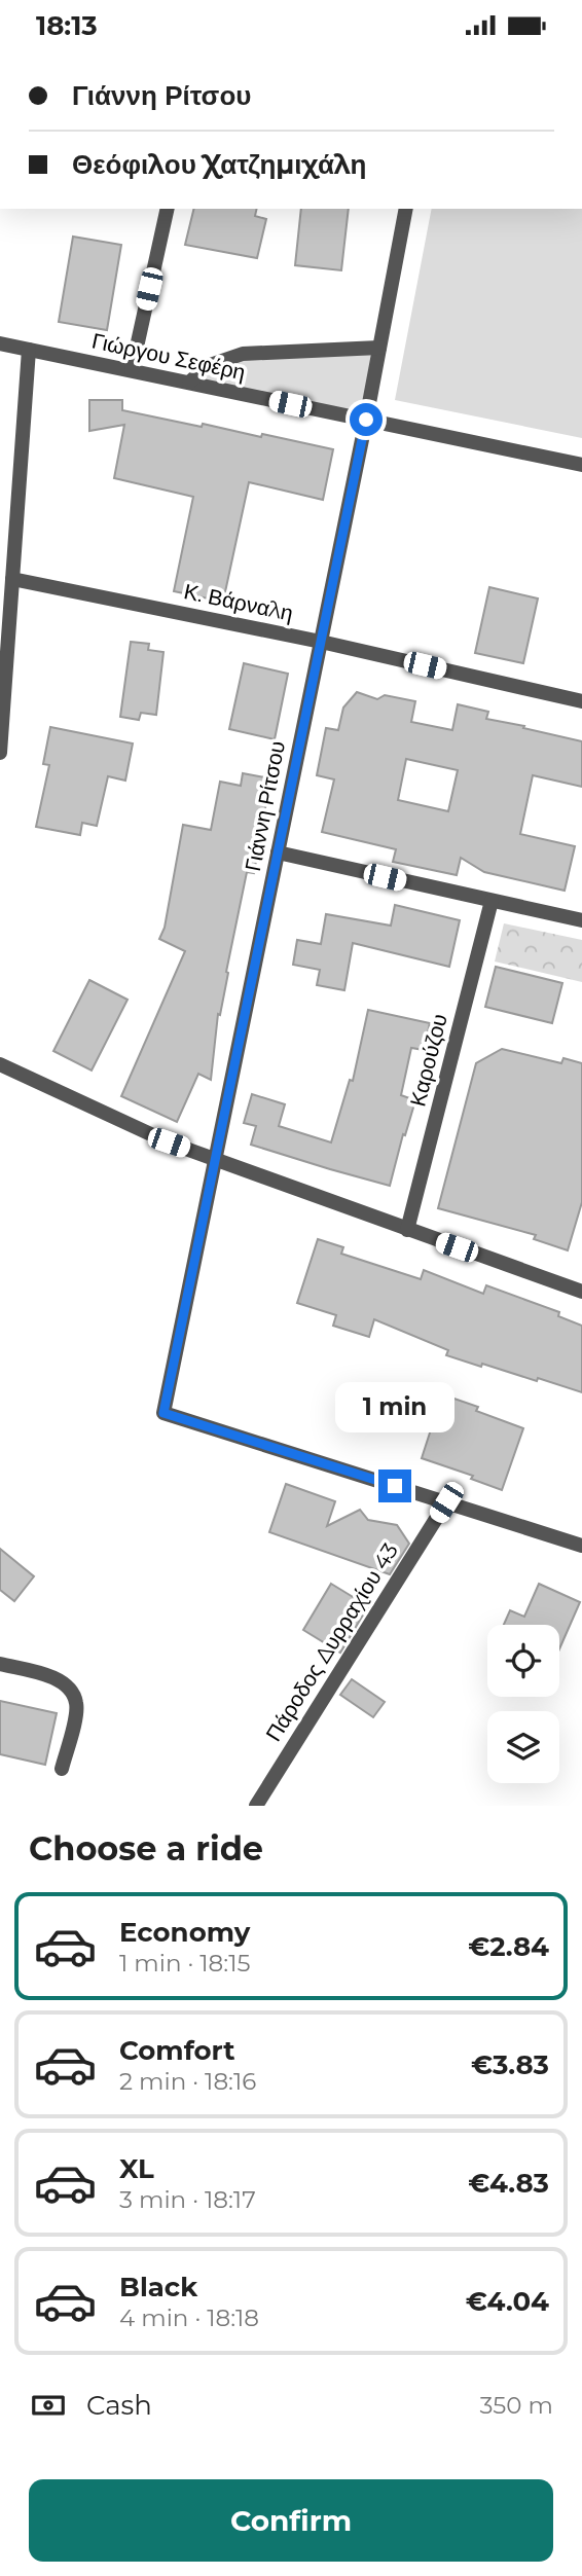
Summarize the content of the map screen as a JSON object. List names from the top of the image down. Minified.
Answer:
{"streets":{"street":["Γιώργου Σεφέρη","Κ. Βάρναλη","Γιάννη Ρίτσου","Καρούζου","Πάροδος Δυρραχίου 43"]},"crossings":[["Γιώργου Σεφέρη","Γιάννη Ρίτσου"],["Κ. Βάρναλη","Γιάννη Ρίτσου"],["Γιάννη Ρίτσου","Πάροδος Δυρραχίου 43"]],"page":{"status":"18:13","banner":["Γιάννη Ρίτσου","Θεόφιλου Χατζημιχάλη"],"bubble":"1 min","heading":"Choose a ride","list":[{"name":"Economy","note":"1 min · 18:15","value":"€2.84"},{"name":"Comfort","note":"2 min · 18:16","value":"€3.83"},{"name":"XL","note":"3 min · 18:17","value":"€4.83"},{"name":"Black","note":"4 min · 18:18","value":"€4.04"}],"pay":["Cash","350 m"],"buttons":"Confirm"}}
